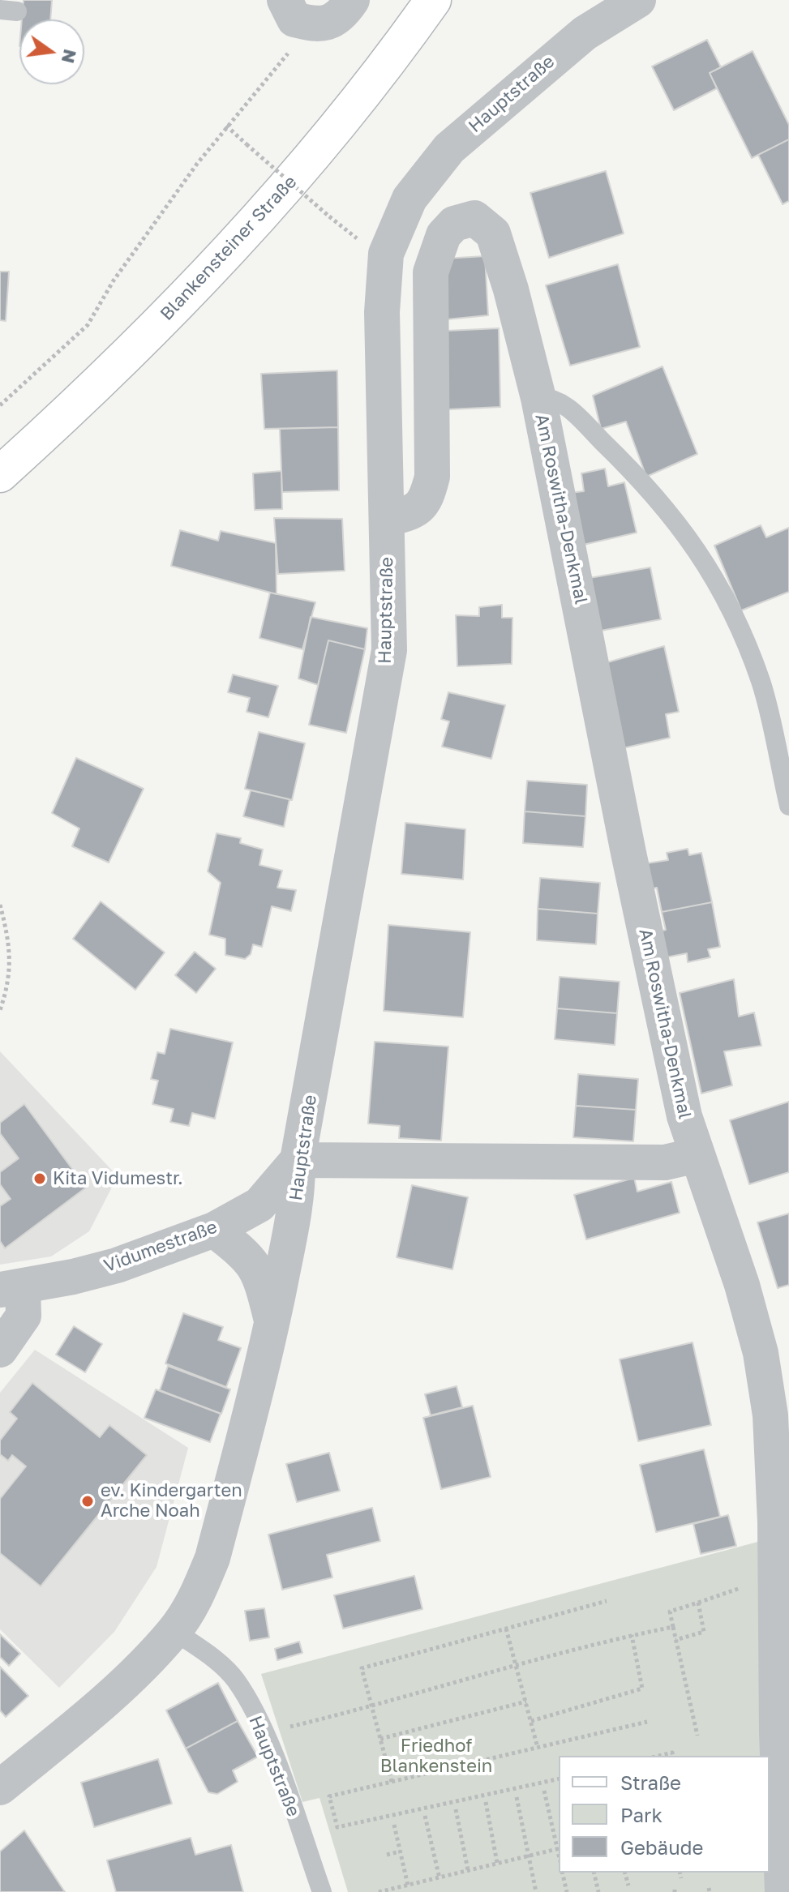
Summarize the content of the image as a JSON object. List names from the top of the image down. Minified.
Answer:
{"streets":{"main road":["Blankensteiner Straße"],"street":["Hauptstraße","Am Roswitha-Denkmal","Vidumestraße"]},"crossings":[["Hauptstraße","Am Roswitha-Denkmal"],["Hauptstraße","Vidumestraße"]],"parks":["Friedhof Blankenstein"],"places":["Kita Vidumestr.","ev. Kindergarten Arche Noah"],"legend":["Straße","Park","Gebäude"],"north":"right"}
